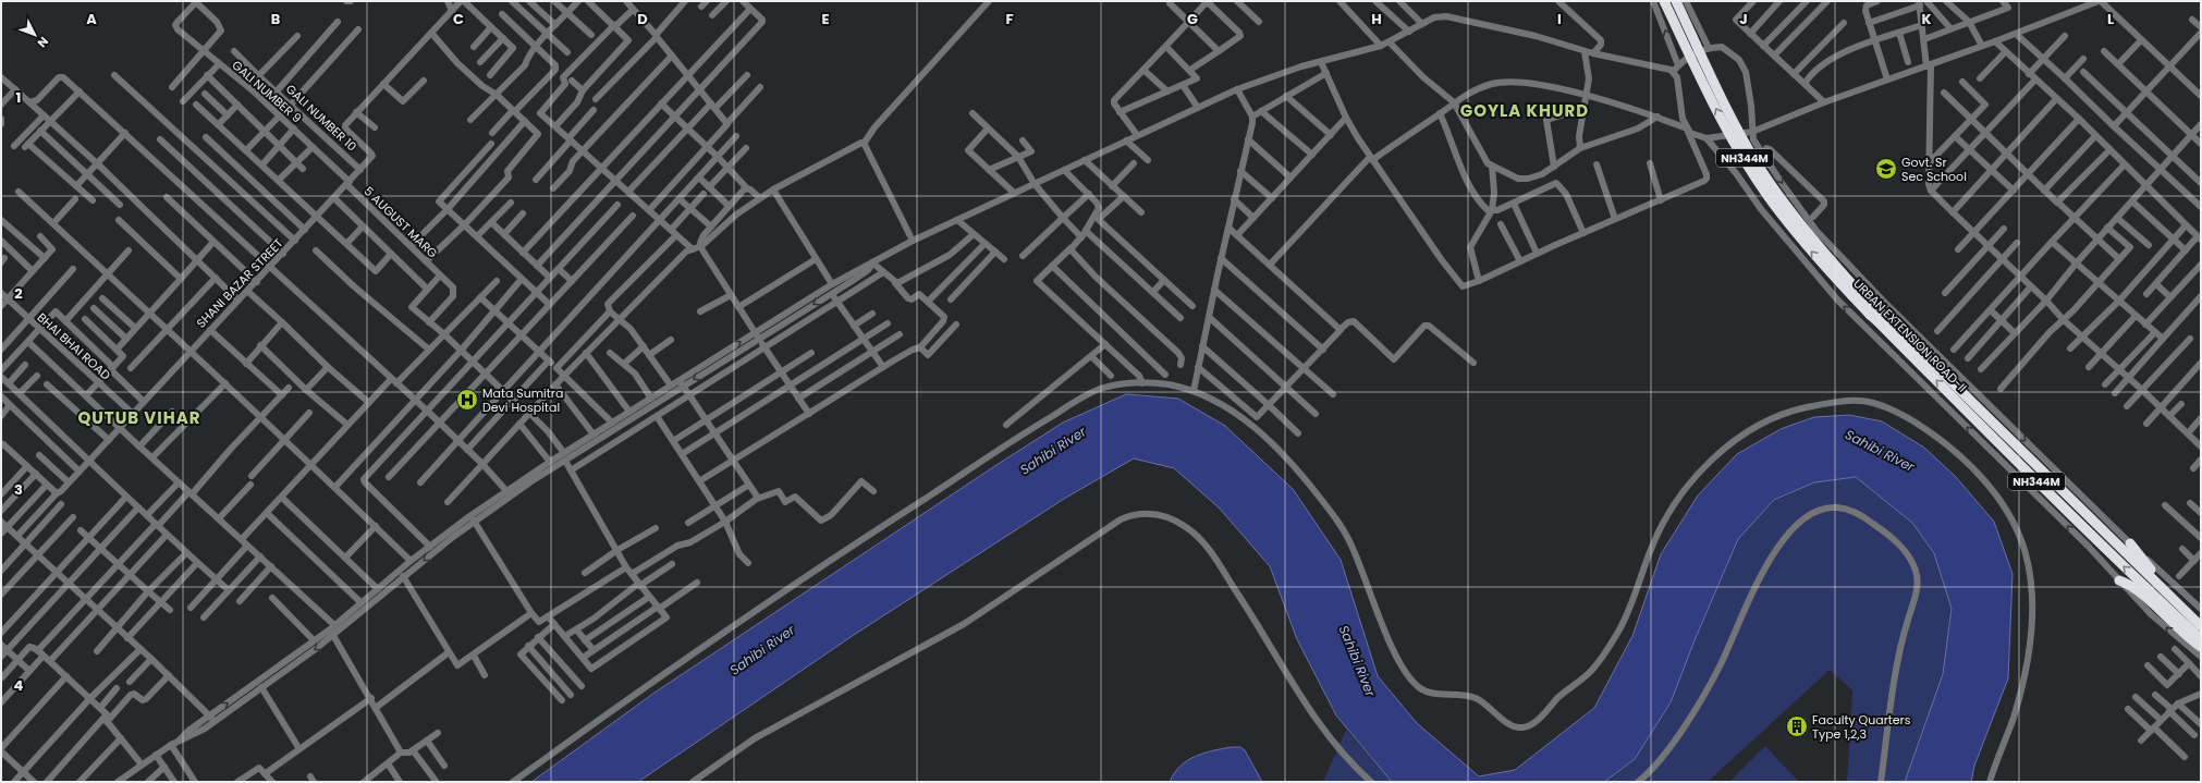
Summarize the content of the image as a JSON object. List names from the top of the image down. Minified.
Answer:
{"streets":{"highway":["NH344M","URBAN EXTENSION ROAD-II"],"street":["GALI NUMBER 9","GALI NUMBER 10","5 AUGUST MARG","SHANI BAZAR STREET","BHAI BHAI ROAD"]},"crossings":[["GALI NUMBER 9","5 AUGUST MARG"],["GALI NUMBER 9","SHANI BAZAR STREET"],["GALI NUMBER 10","SHANI BAZAR STREET"],["5 AUGUST MARG","SHANI BAZAR STREET"],["SHANI BAZAR STREET","BHAI BHAI ROAD"]],"districts":["GOYLA KHURD","QUTUB VIHAR"],"water":["Sahibi River"],"places":{"school or university":["Govt. Sr Sec School"],"hospital":["Mata Sumitra Devi Hospital"],"building":["Faculty Quarters Type 1,2,3"]},"north":"bottom right","grid":{"columns":["A","B","C","D","E","F","G","H","I","J","K","L"],"rows":["1","2","3","4"]}}
